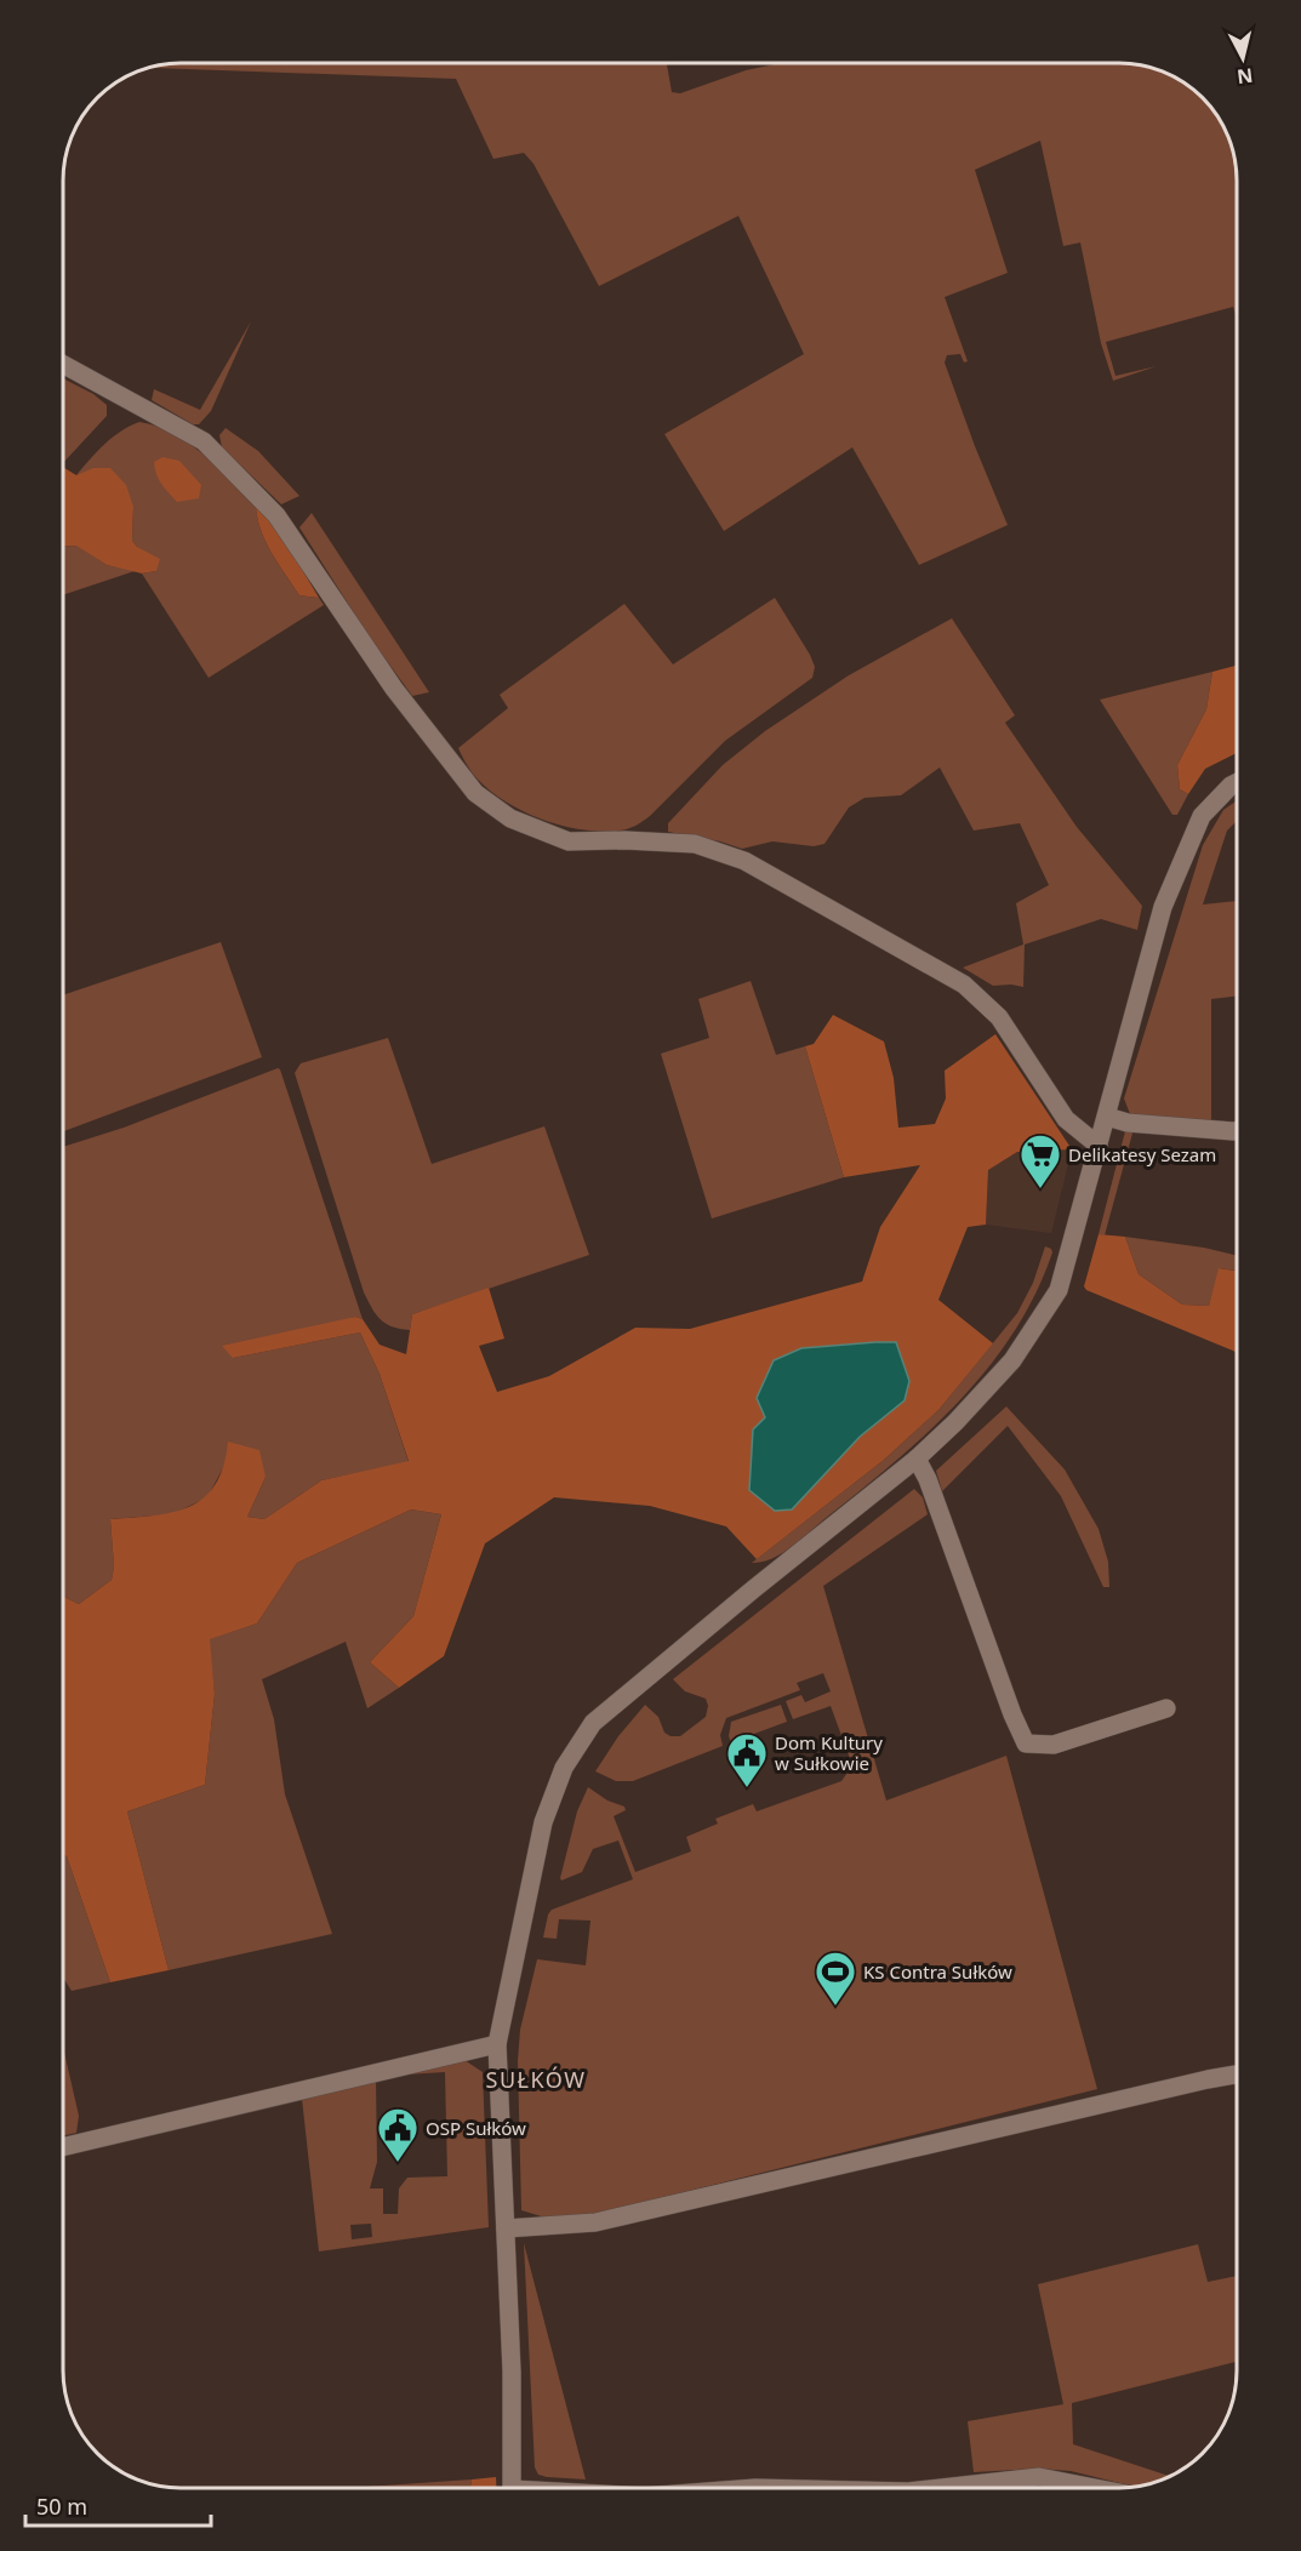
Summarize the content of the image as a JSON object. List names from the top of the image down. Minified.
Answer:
{"districts":["SUŁKÓW"],"places":{"supermarket":["Delikatesy Sezam"],"public building":["Dom Kultury w Sułkowie","OSP Sułków"],"sports":["KS Contra Sułków"]},"scale_bar":"50 m","north":"bottom"}
